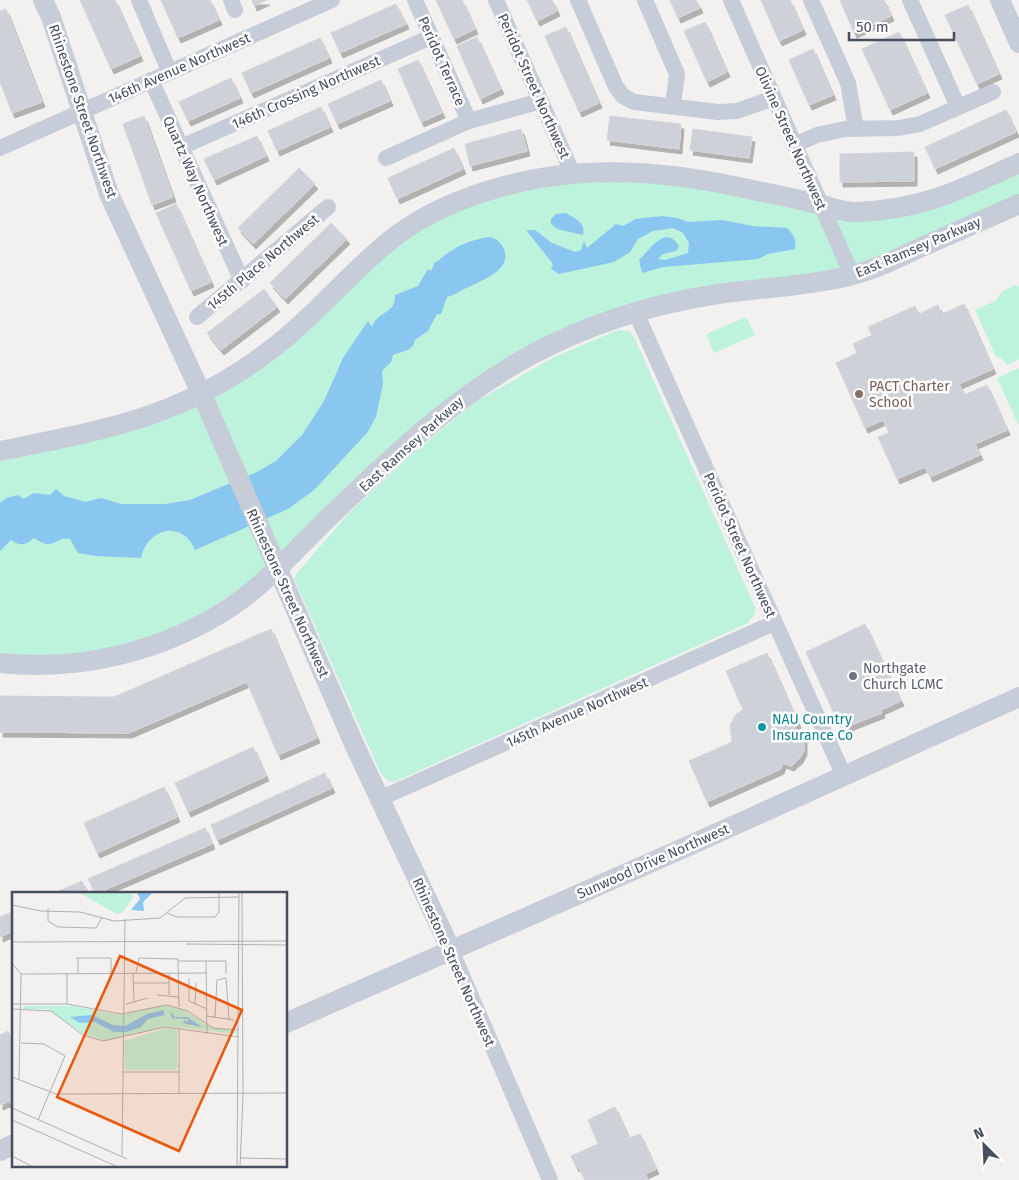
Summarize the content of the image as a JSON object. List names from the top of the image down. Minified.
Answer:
{"streets":{"street":["Peridot Terrace","146th Avenue Northwest","Peridot Street Northwest","146th Crossing Northwest","Rhinestone Street Northwest","Olivine Street Northwest","Quartz Way Northwest","East Ramsey Parkway","145th Place Northwest","145th Avenue Northwest","Sunwood Drive Northwest"]},"crossings":[["Peridot Terrace","146th Crossing Northwest"],["146th Avenue Northwest","Rhinestone Street Northwest"],["146th Avenue Northwest","Quartz Way Northwest"],["Peridot Street Northwest","East Ramsey Parkway"],["Peridot Street Northwest","145th Avenue Northwest"],["Peridot Street Northwest","Sunwood Drive Northwest"],["146th Crossing Northwest","Quartz Way Northwest"],["Rhinestone Street Northwest","East Ramsey Parkway"],["Rhinestone Street Northwest","145th Avenue Northwest"],["Rhinestone Street Northwest","Sunwood Drive Northwest"],["Olivine Street Northwest","East Ramsey Parkway"],["Quartz Way Northwest","145th Place Northwest"]],"places":["PACT Charter School","Northgate Church LCMC","NAU Country Insurance Co"],"scale_bar":"50 m","north":"top left"}
